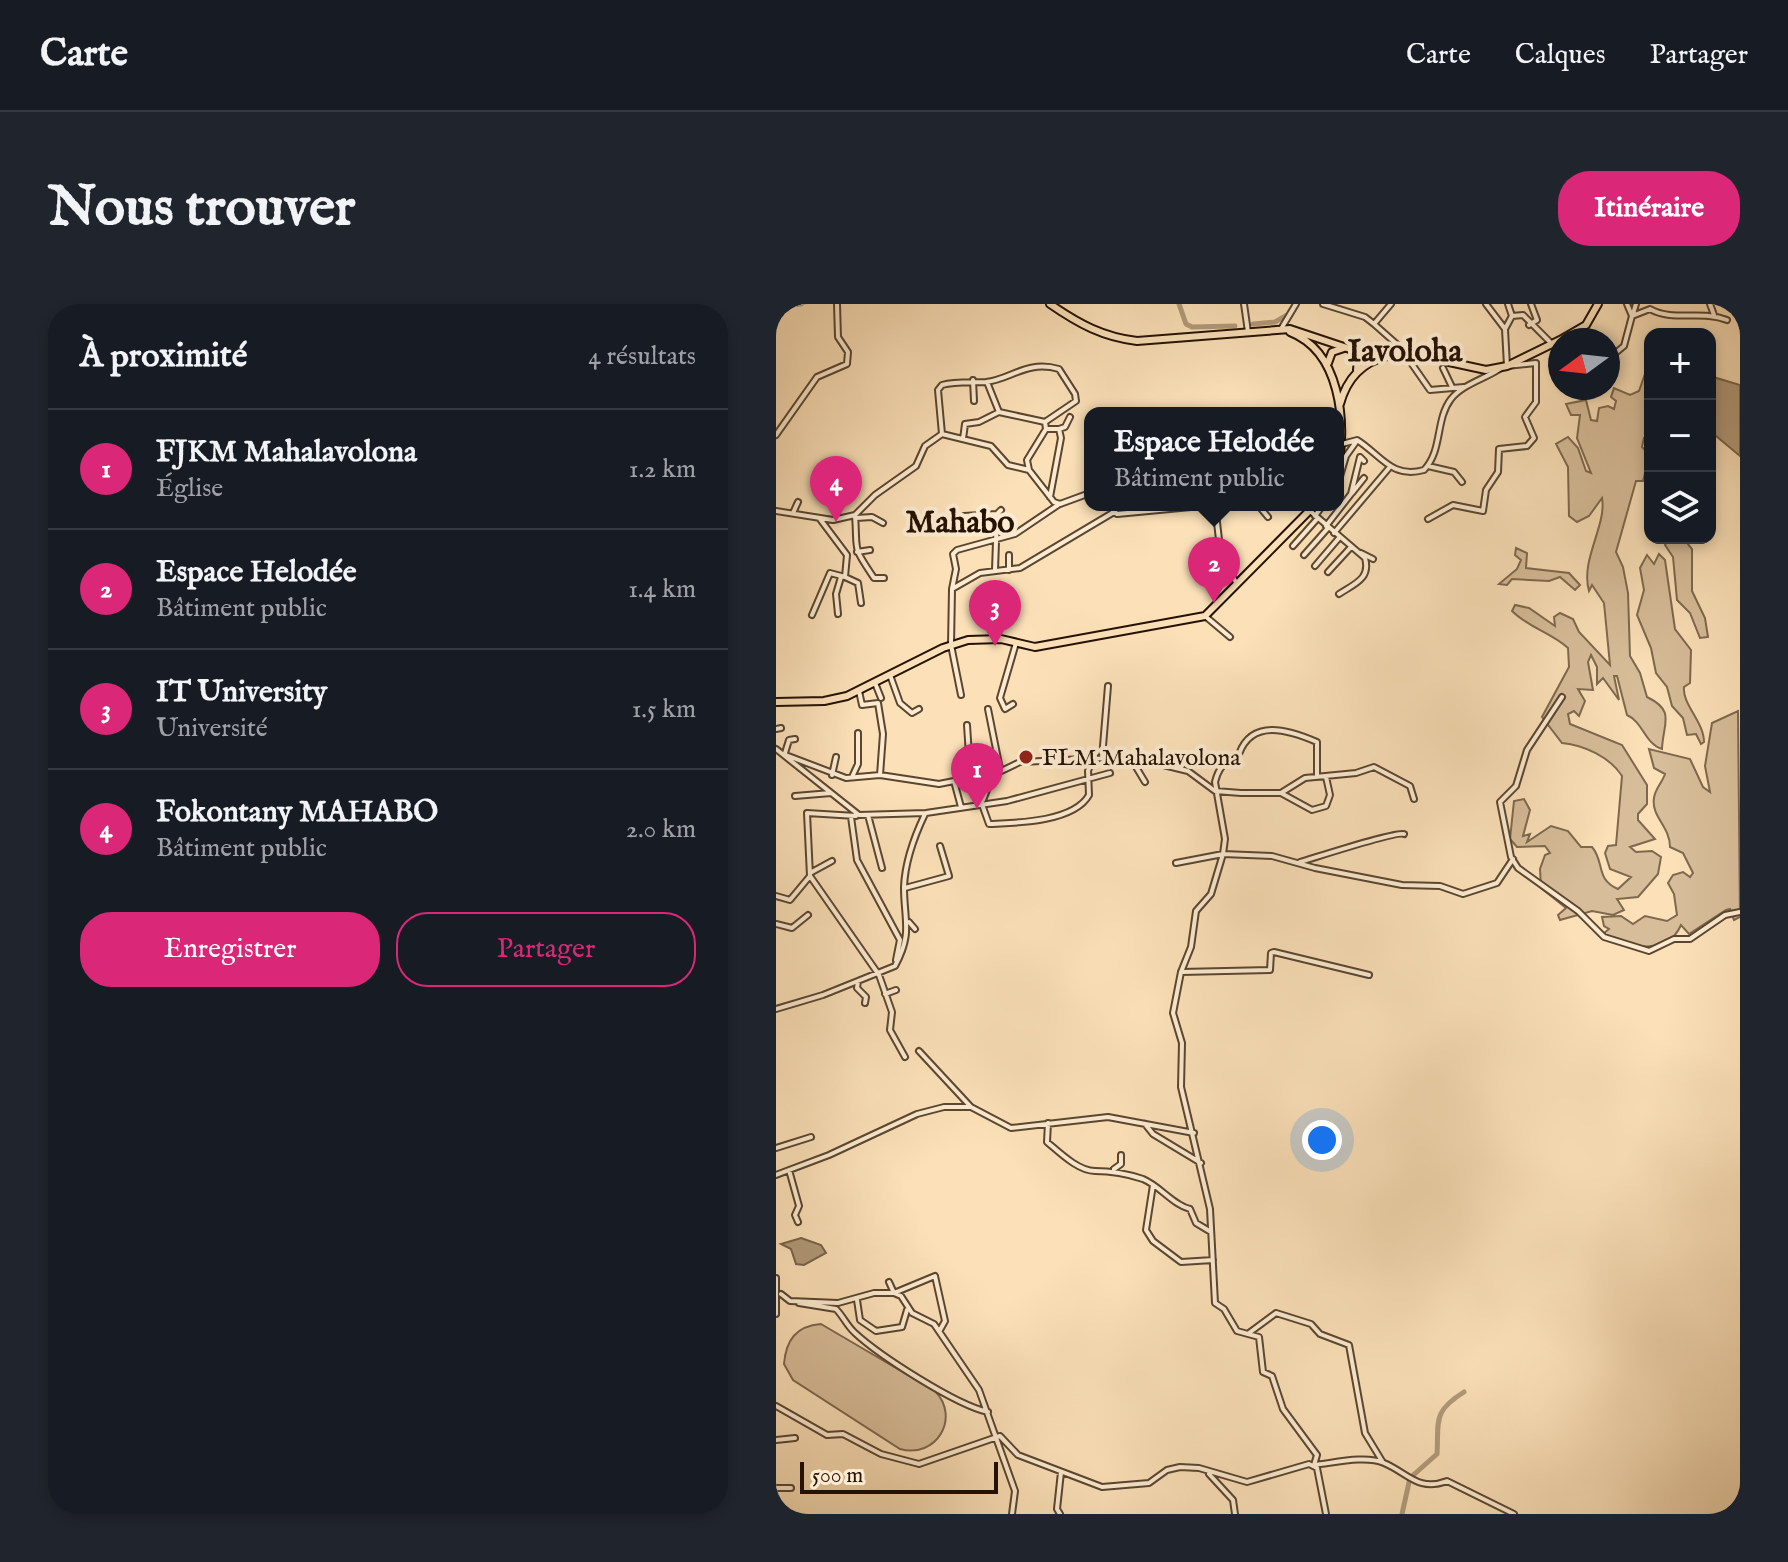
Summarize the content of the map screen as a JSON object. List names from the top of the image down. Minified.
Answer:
{"districts":["Iavoloha","Mahabo"],"places":["FLM Mahalavolona"],"scale_bar":"500 m","north":"left","page":{"header":"Carte","nav":["Carte","Calques","Partager"],"buttons":["Itinéraire",["Enregistrer","Partager"]],"title":"Nous trouver","heading":["À proximité","4 résultats"],"map_buttons":["+","−"],"popup":["Espace Helodée","Bâtiment public"],"list":[{"mark":"1","name":"FJKM Mahalavolona","note":"Église","value":"1.2 km"},{"mark":"2","name":"Espace Helodée","note":"Bâtiment public","value":"1.4 km"},{"mark":"3","name":"IT University","note":"Université","value":"1.5 km"},{"mark":"4","name":"Fokontany MAHABO","note":"Bâtiment public","value":"2.0 km"}],"pins":["4","2","3","1"],"scale":"500 m"}}
